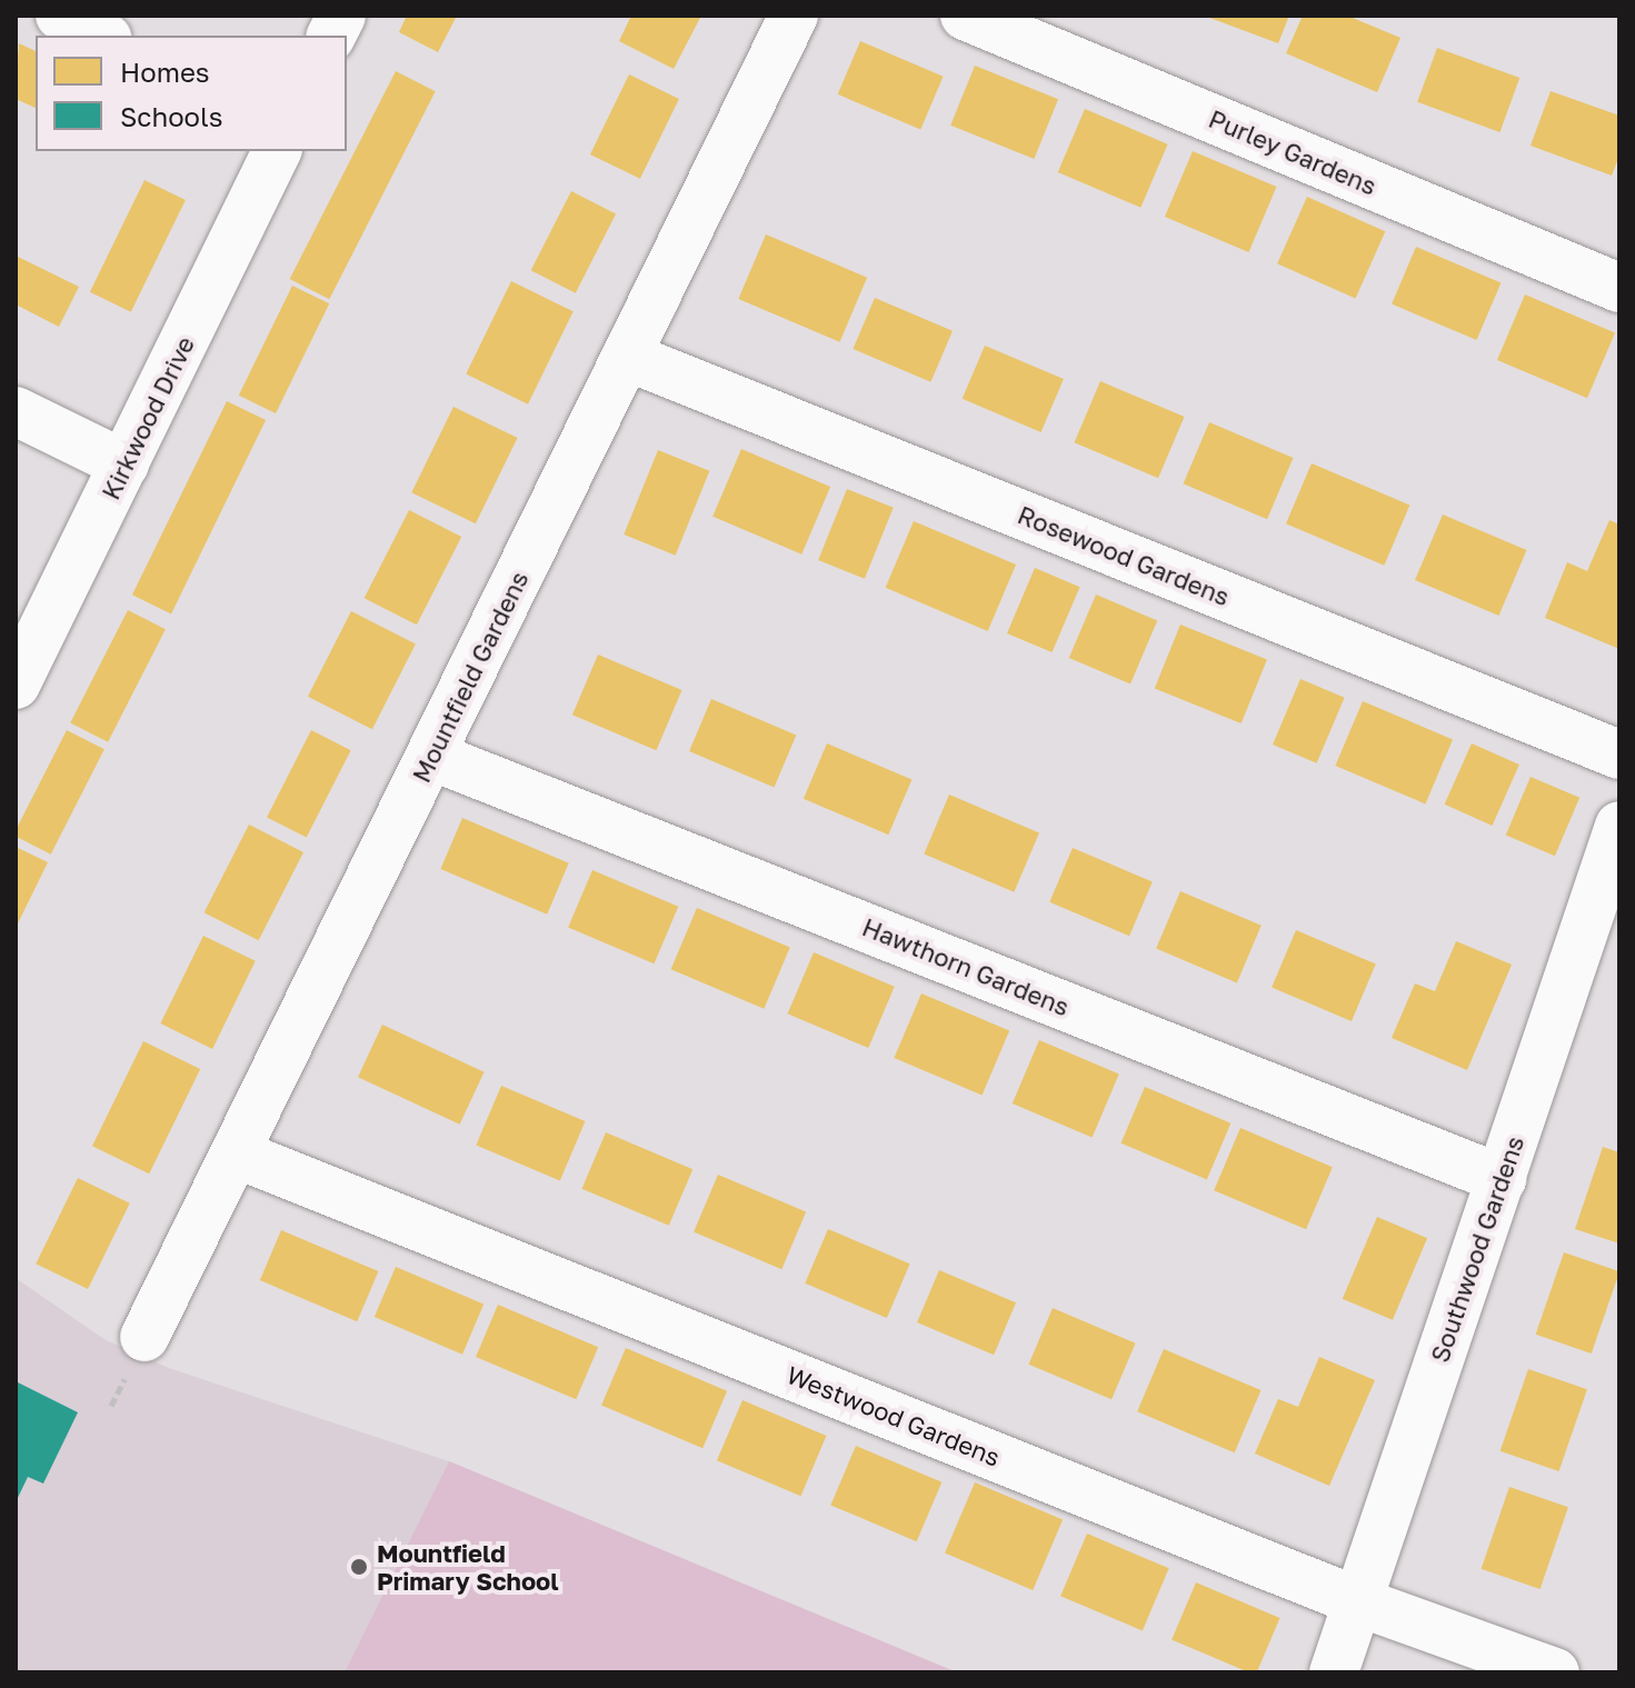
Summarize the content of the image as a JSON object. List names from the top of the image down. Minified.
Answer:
{"streets":{"street":["Purley Gardens","Kirkwood Drive","Rosewood Gardens","Mountfield Gardens","Hawthorn Gardens","Southwood Gardens","Westwood Gardens"]},"crossings":[["Rosewood Gardens","Mountfield Gardens"],["Mountfield Gardens","Hawthorn Gardens"],["Mountfield Gardens","Westwood Gardens"],["Hawthorn Gardens","Southwood Gardens"],["Southwood Gardens","Westwood Gardens"]],"places":["Mountfield Primary School"],"legend":["Homes","Schools"]}
